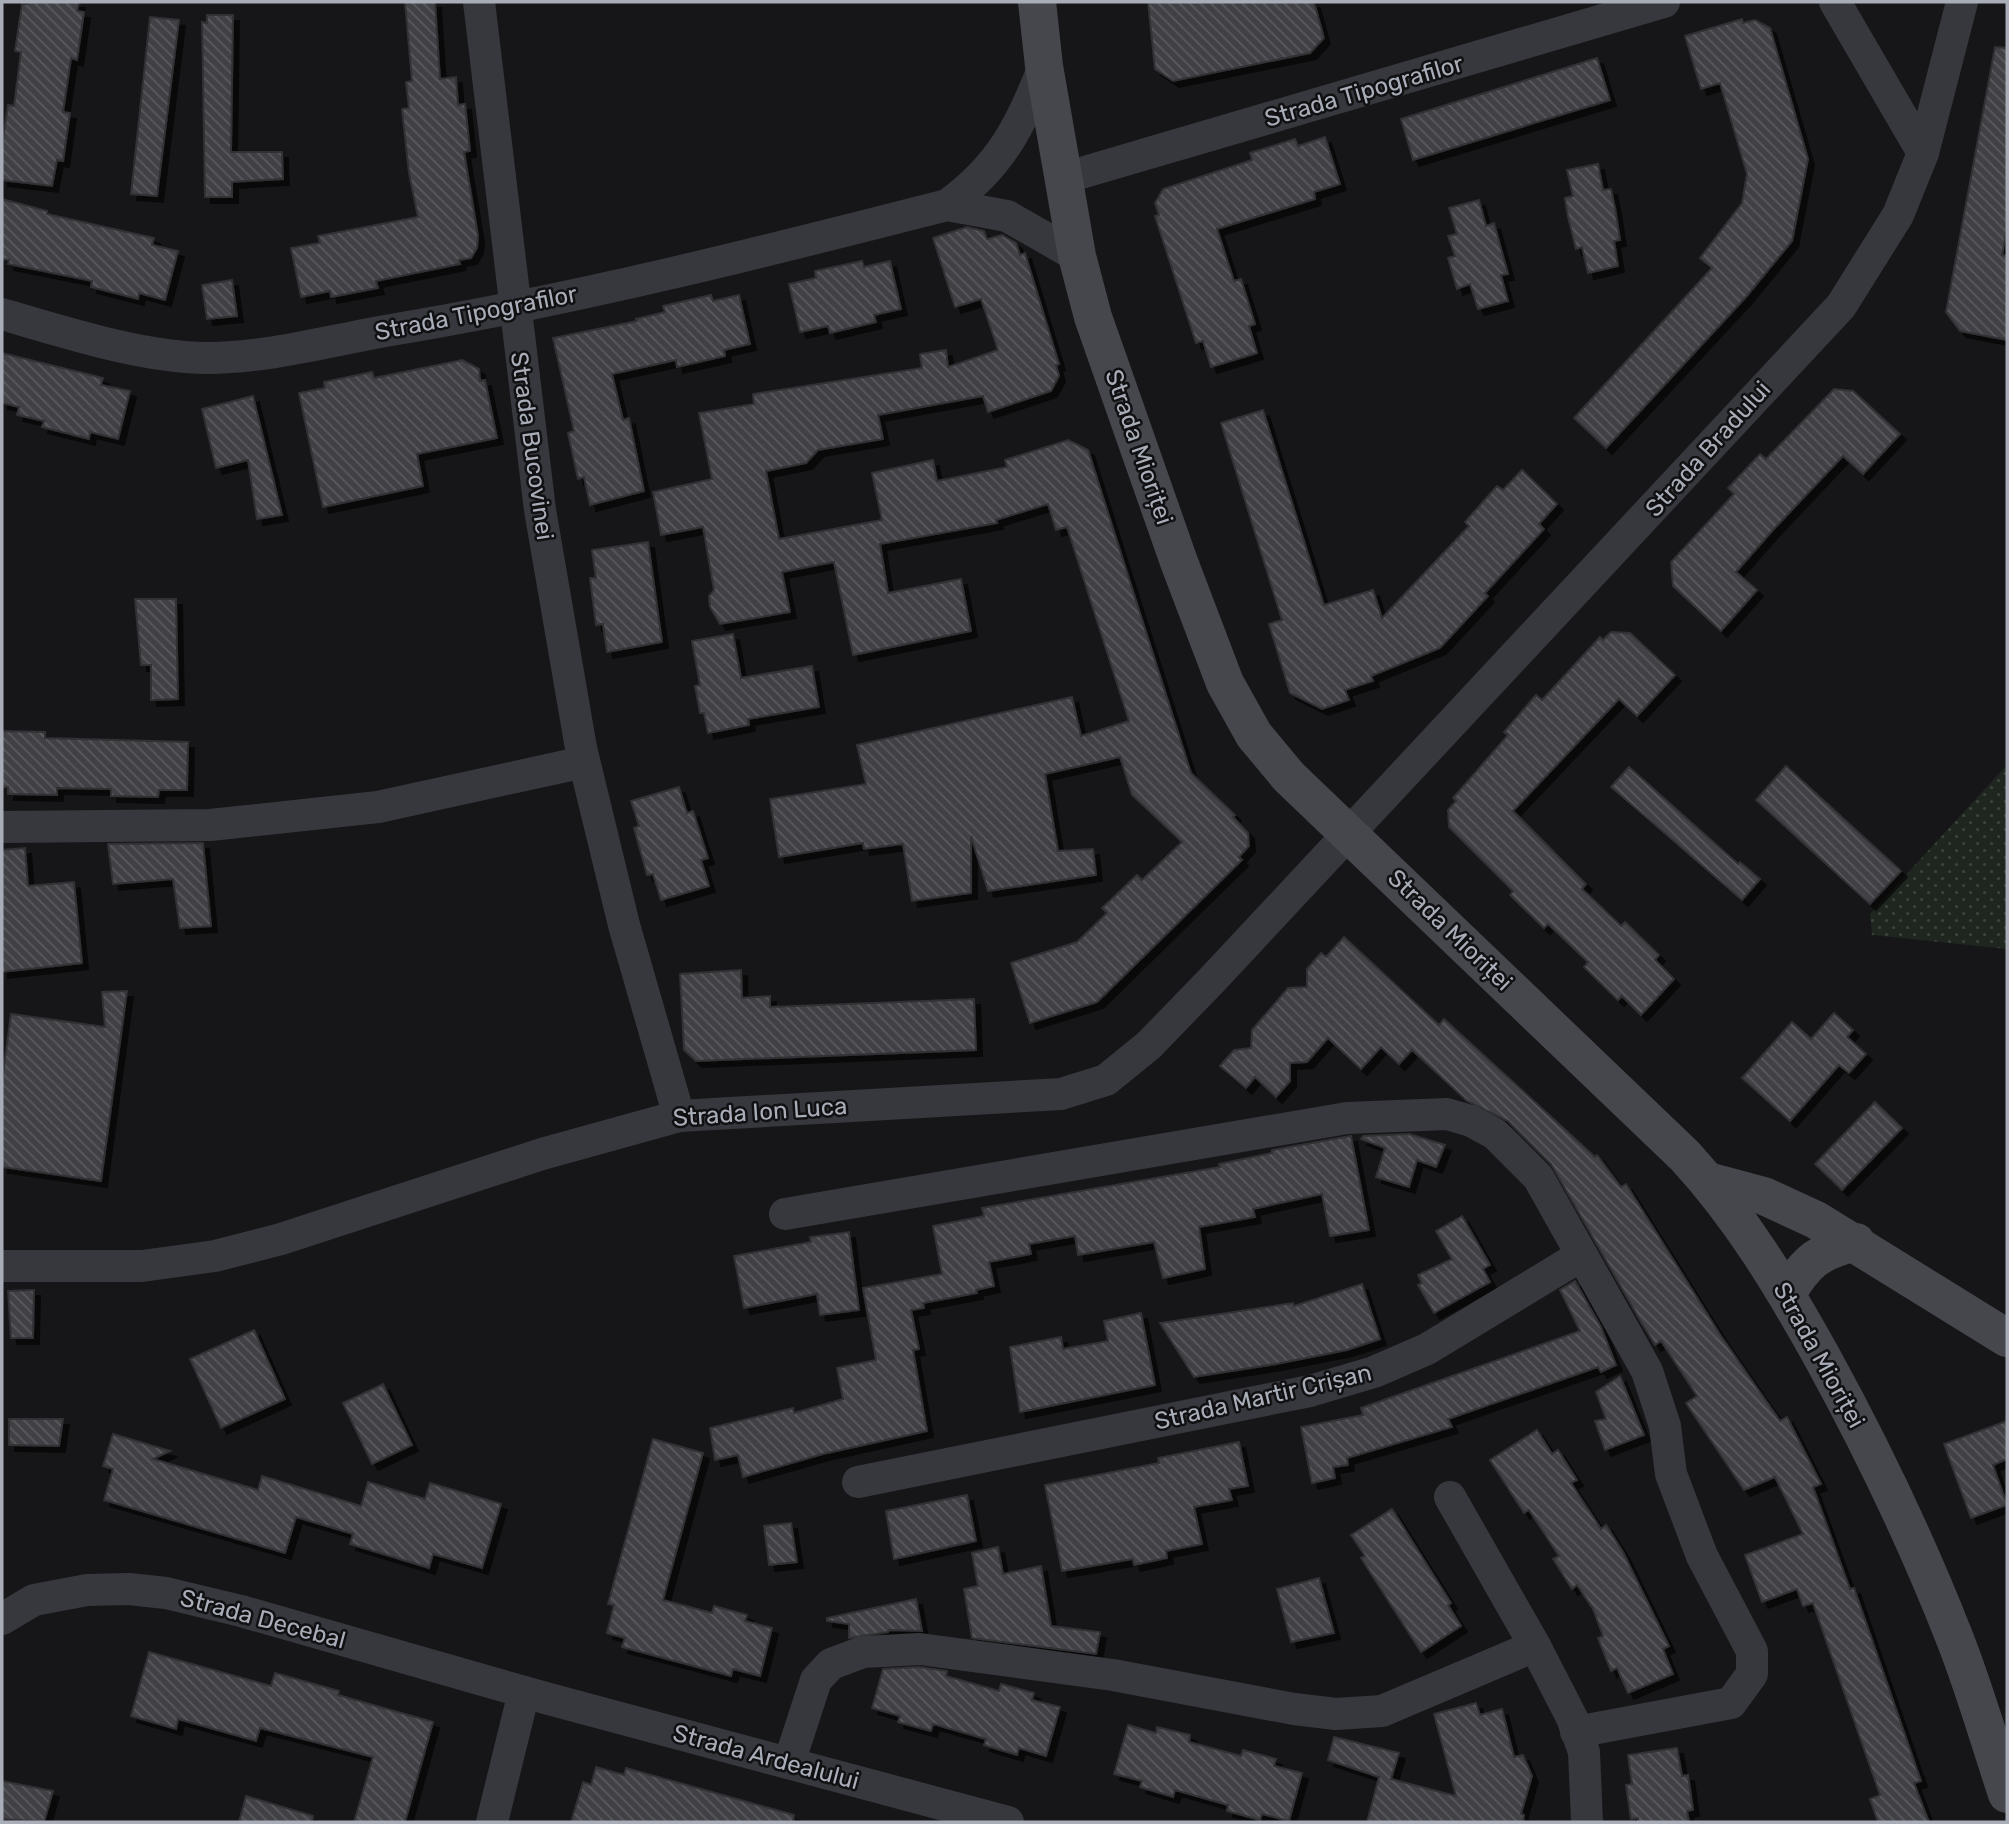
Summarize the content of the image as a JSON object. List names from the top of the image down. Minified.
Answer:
{"streets":{"main road":["Strada Mioriței"],"street":["Strada Tipografilor","Strada Bucovinei","Strada Bradului","Strada Ion Luca","Strada Martir Crișan","Strada Decebal","Strada Ardealului"]},"crossings":[["Strada Tipografilor","Strada Bucovinei"],["Strada Tipografilor","Strada Mioriței"],["Strada Bucovinei","Strada Ion Luca"],["Strada Mioriței","Strada Bradului"],["Strada Mioriței","Strada Ion Luca"],["Strada Bradului","Strada Ion Luca"],["Strada Decebal","Strada Ardealului"]]}
